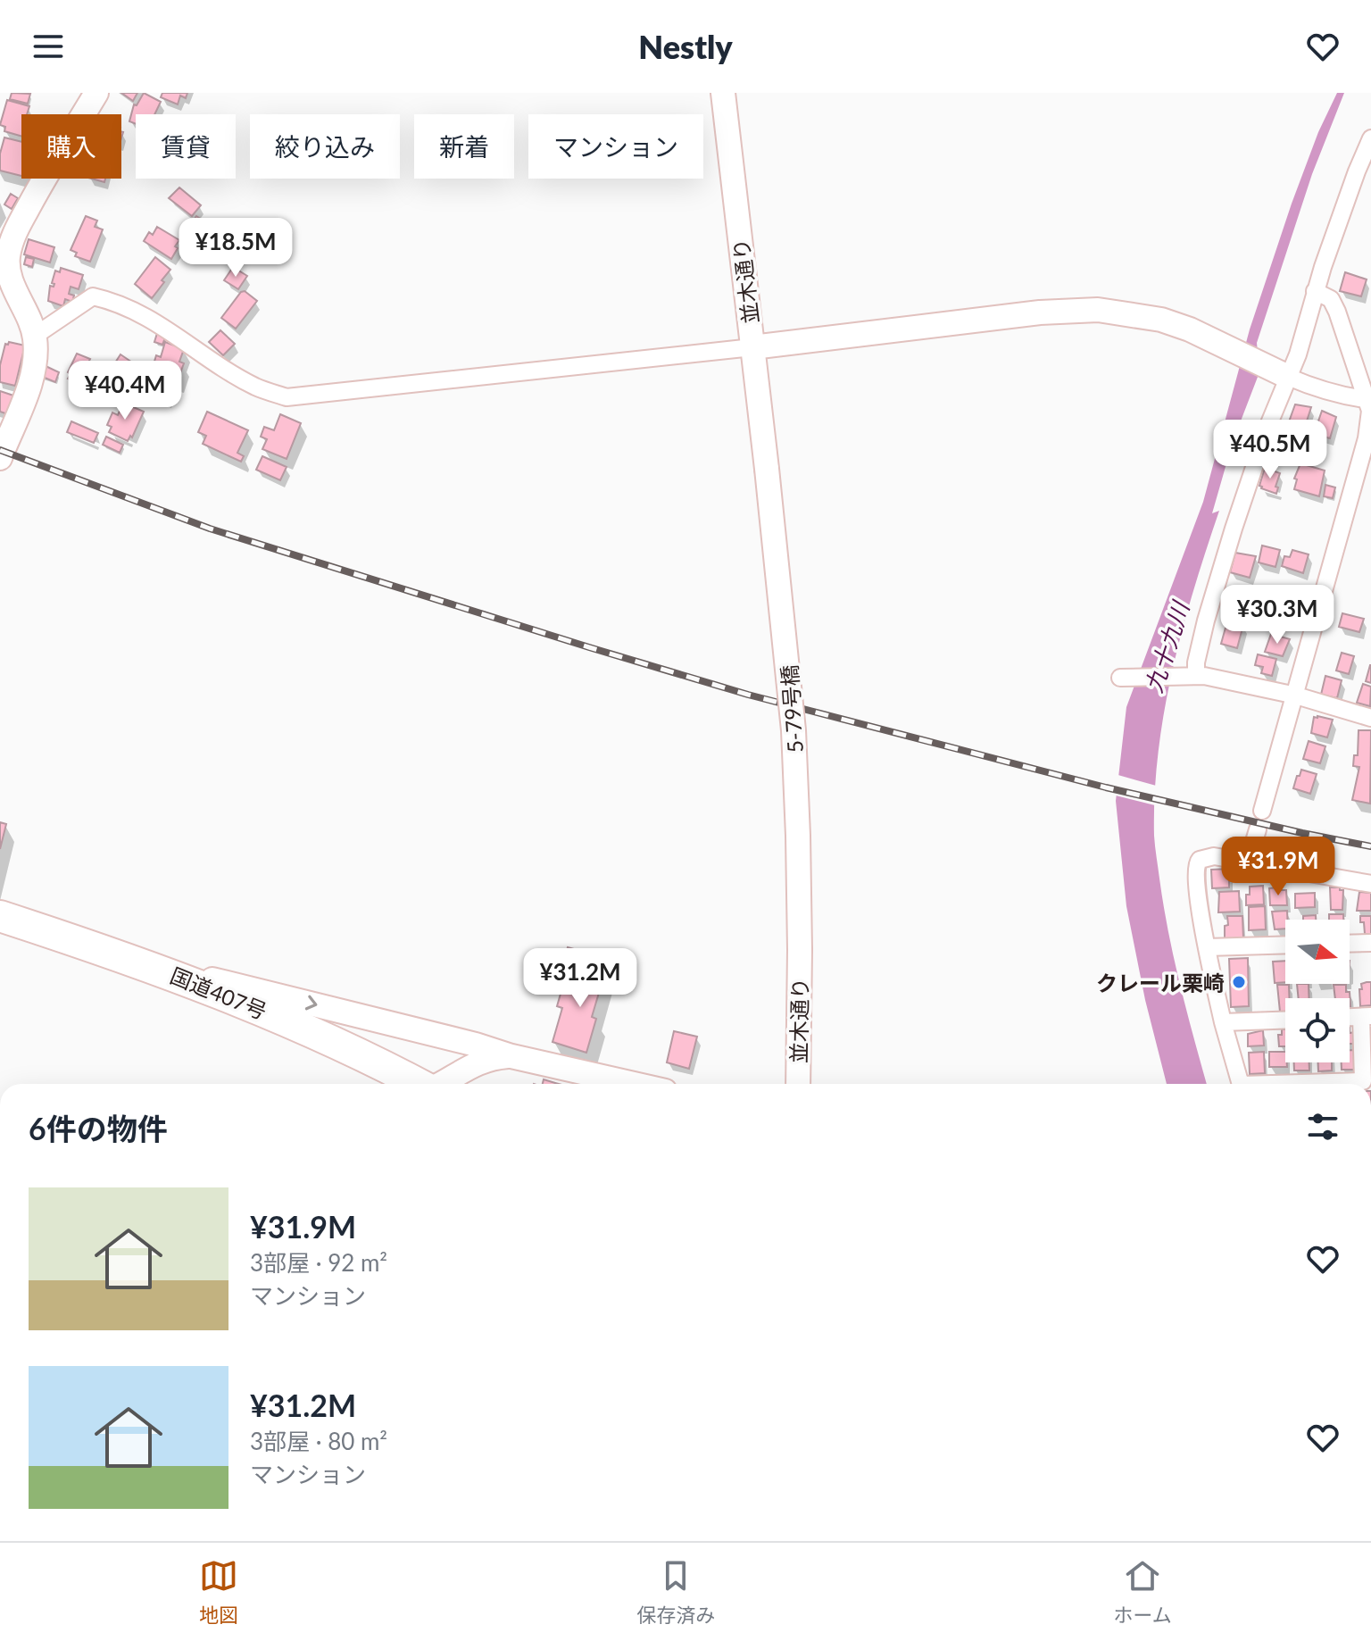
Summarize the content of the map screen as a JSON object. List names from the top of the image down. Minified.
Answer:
{"streets":{"highway":["国道407号"],"street":["並木通り","5-79号橋"]},"crossings":[["並木通り","5-79号橋"]],"water":["九十九川"],"places":["クレール栗崎"],"north":"right","page":{"header":"Nestly","chip":["購入","賃貸","絞り込み","新着","マンション"],"price":["¥18.5M","¥40.4M","¥40.5M","¥30.3M","¥31.9M","¥31.2M"],"heading":"6件の物件","list":[{"name":"¥31.9M","note":"3部屋 · 92 m² · マンション"},{"name":"¥31.2M","note":"3部屋 · 80 m² · マンション"}],"tabs":["地図","保存済み","ホーム"]}}
